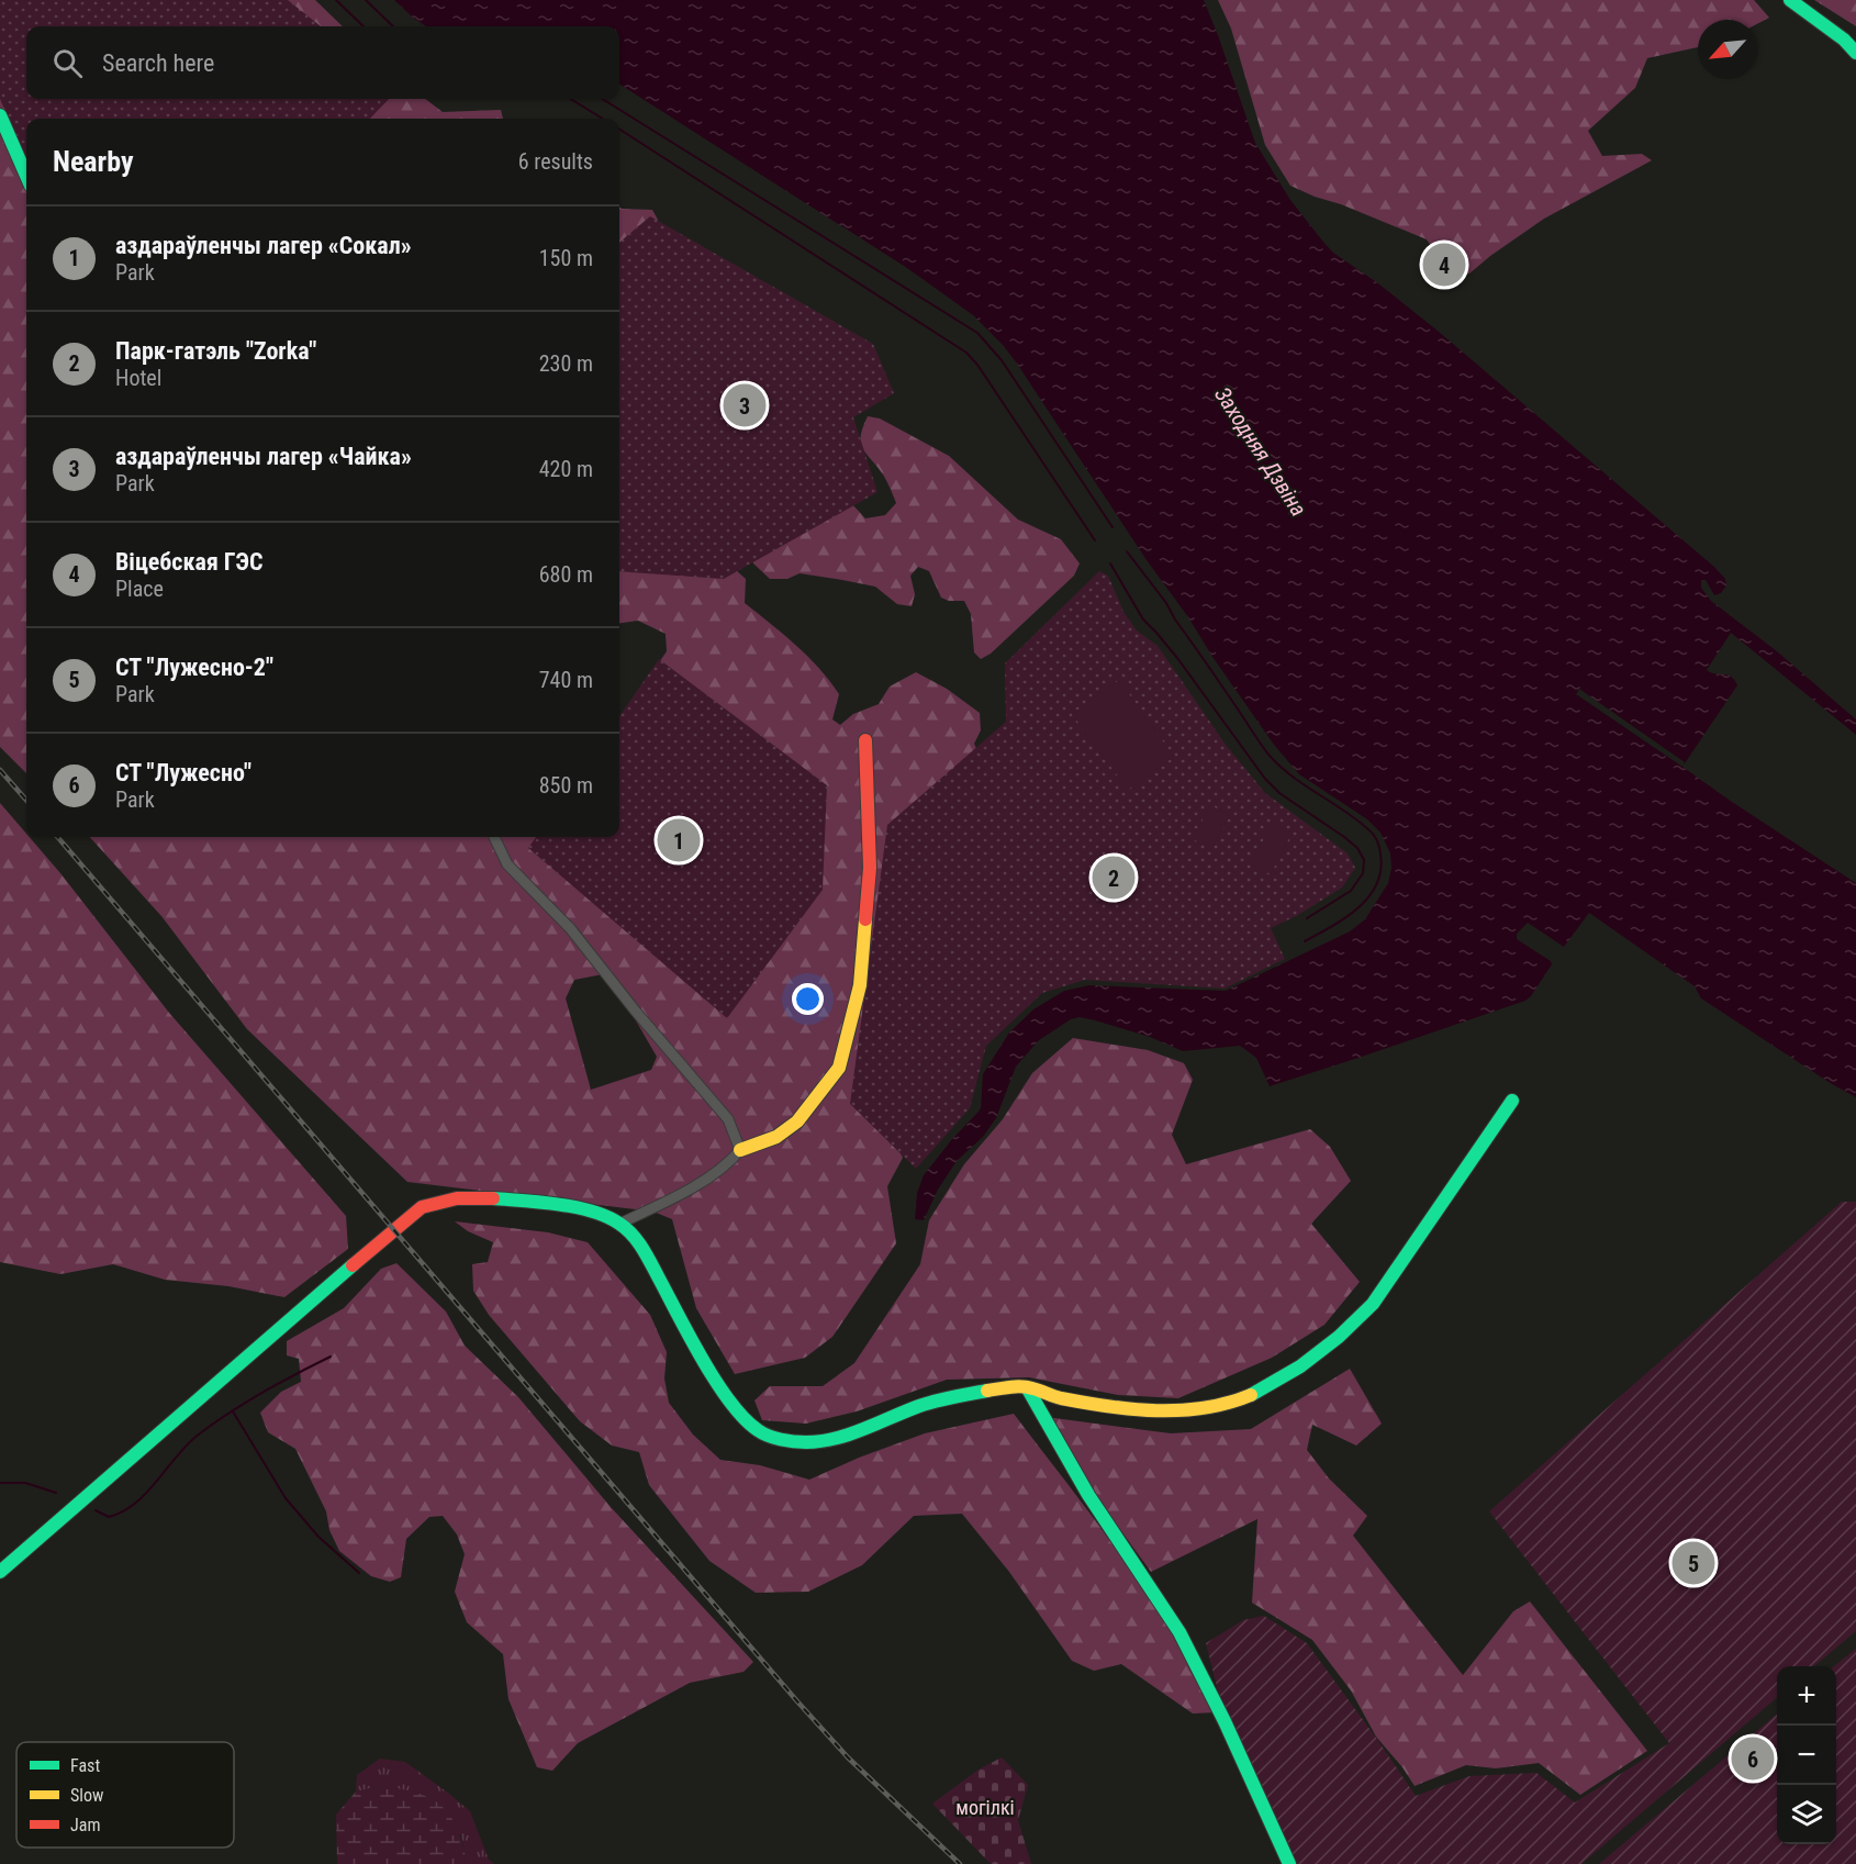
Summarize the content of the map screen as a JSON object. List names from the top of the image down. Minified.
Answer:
{"water":["Заходняя Дзвіна"],"parks":["могілкі"],"legend":["Fast","Slow","Jam"],"north":"bottom left","page":{"search":"Search here","heading":["Nearby","6 results"],"list":[{"mark":"1","name":"аздараўленчы лагер «Сокал»","note":"Park","value":"150 m"},{"mark":"2","name":"Парк-гатэль \"Zorka\"","note":"Hotel","value":"230 m"},{"mark":"3","name":"аздараўленчы лагер «Чайка»","note":"Park","value":"420 m"},{"mark":"4","name":"Віцебская ГЭС","note":"Place","value":"680 m"},{"mark":"5","name":"СТ \"Лужесно-2\"","note":"Park","value":"740 m"},{"mark":"6","name":"СТ \"Лужесно\"","note":"Park","value":"850 m"}],"pins":["4","3","1","2","5","6"],"map_buttons":["+","−"]}}
